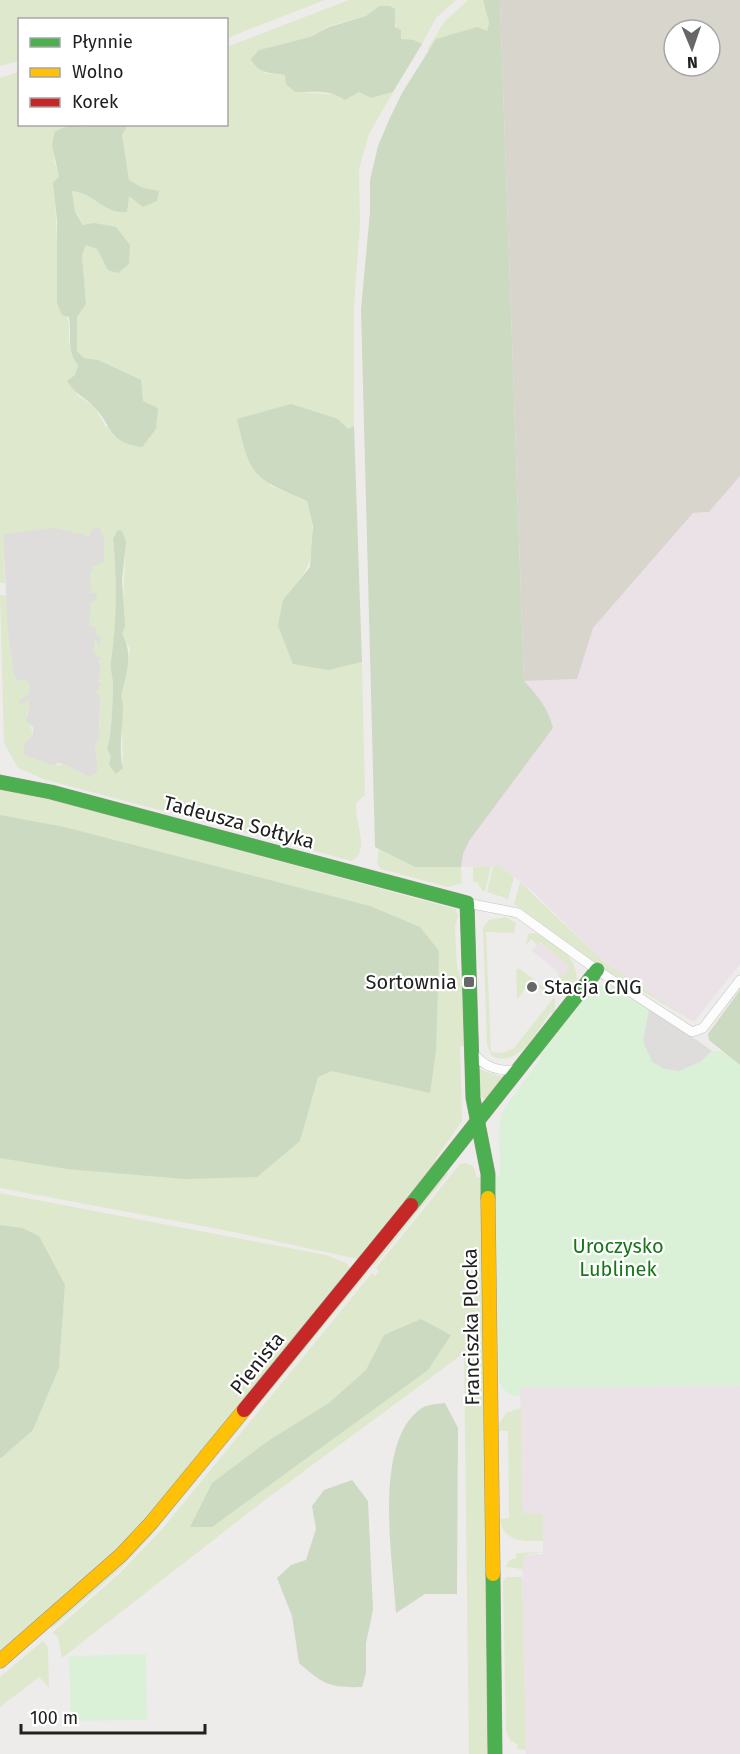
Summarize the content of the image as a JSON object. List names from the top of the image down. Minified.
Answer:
{"streets":{"street":["Tadeusza Sołtyka","Franciszka Plocka","Pienista"]},"crossings":[["Tadeusza Sołtyka","Franciszka Plocka"],["Franciszka Plocka","Pienista"]],"parks":["Uroczysko Lublinek"],"places":{"transit":["Sortownia"],"other":["Stacja CNG"]},"legend":["Płynnie","Wolno","Korek"],"scale_bar":"100 m","north":"bottom"}
